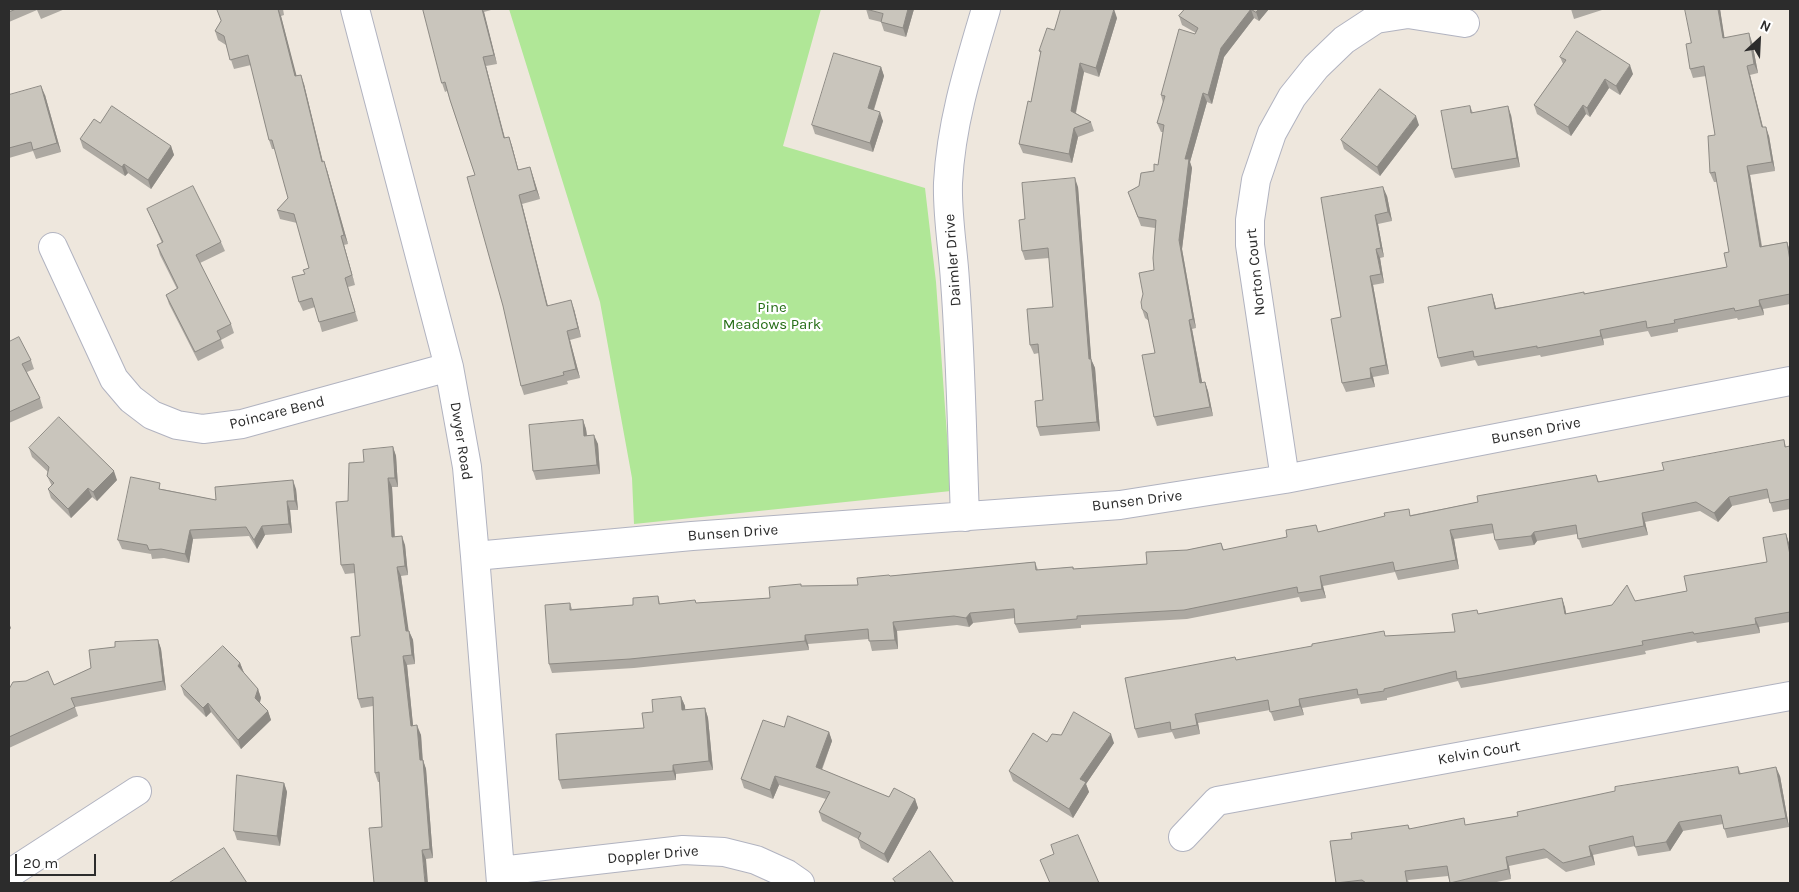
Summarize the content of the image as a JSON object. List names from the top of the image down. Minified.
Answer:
{"streets":{"street":["Daimler Drive","Norton Court","Poincare Bend","Bunsen Drive","Dwyer Road","Kelvin Court","Doppler Drive"]},"crossings":[["Daimler Drive","Bunsen Drive"],["Norton Court","Bunsen Drive"],["Poincare Bend","Dwyer Road"],["Bunsen Drive","Dwyer Road"],["Dwyer Road","Doppler Drive"]],"parks":["Pine Meadows Park"],"scale_bar":"20 m","north":"top right"}
